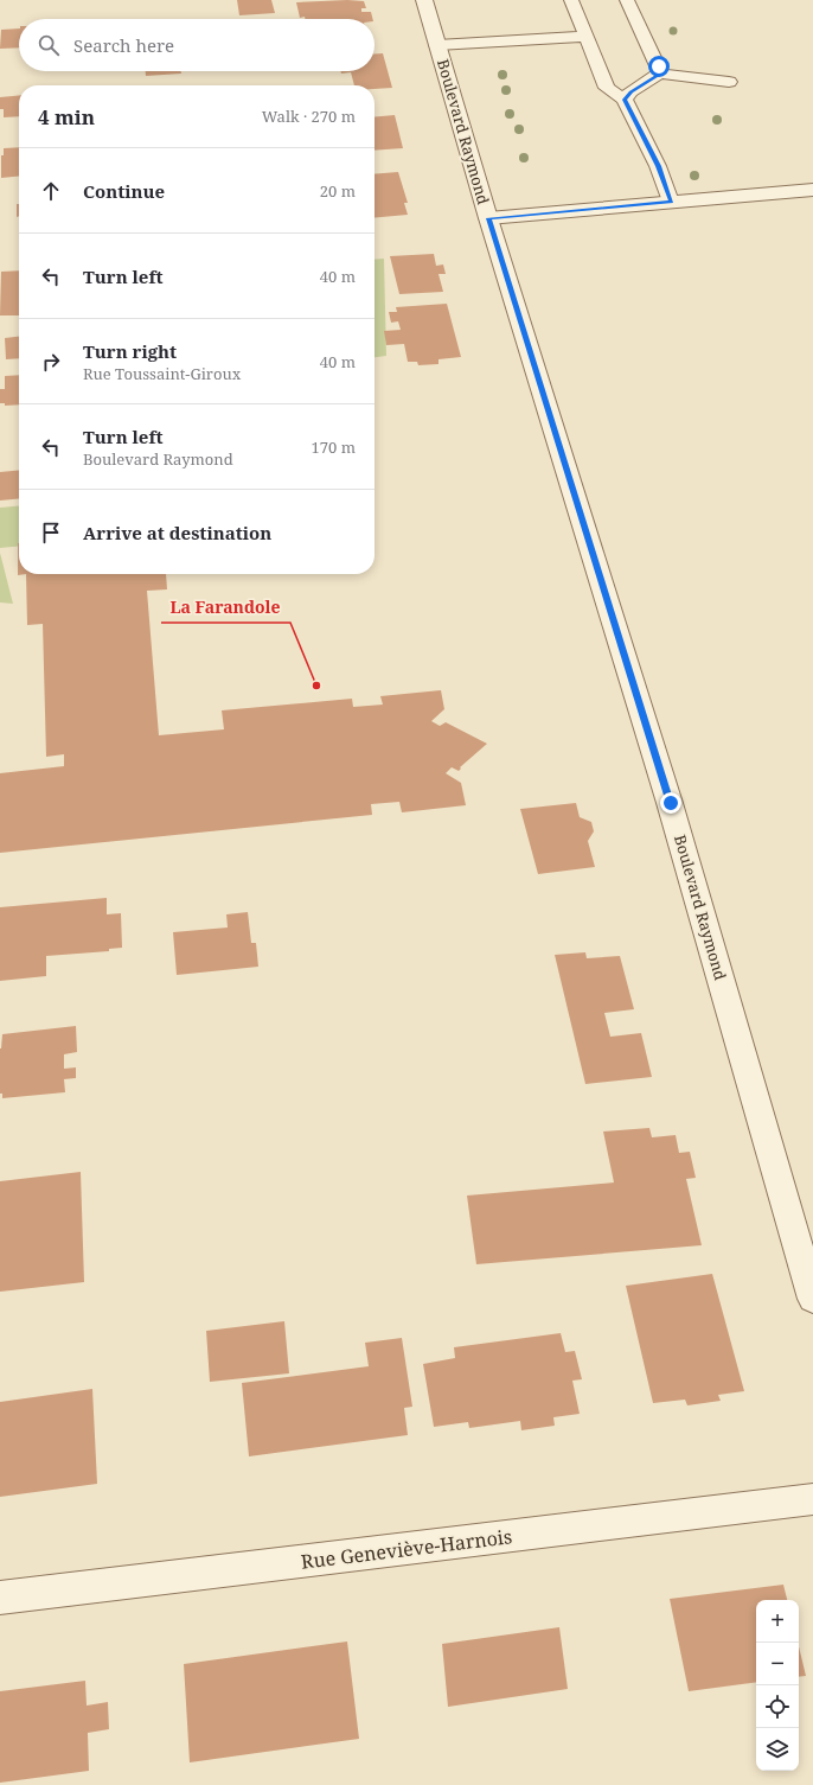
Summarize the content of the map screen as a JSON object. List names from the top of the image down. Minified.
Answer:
{"streets":{"street":["Boulevard Raymond","Rue Geneviève-Harnois"]},"places":["La Farandole"],"page":{"search":"Search here","heading":["4 min","Walk · 270 m"],"list":[["Continue","20 m"],["Turn left","40 m"],["Turn right","Rue Toussaint-Giroux","40 m"],["Turn left","Boulevard Raymond","170 m"],"Arrive at destination"],"map_buttons":["+","−"]}}
